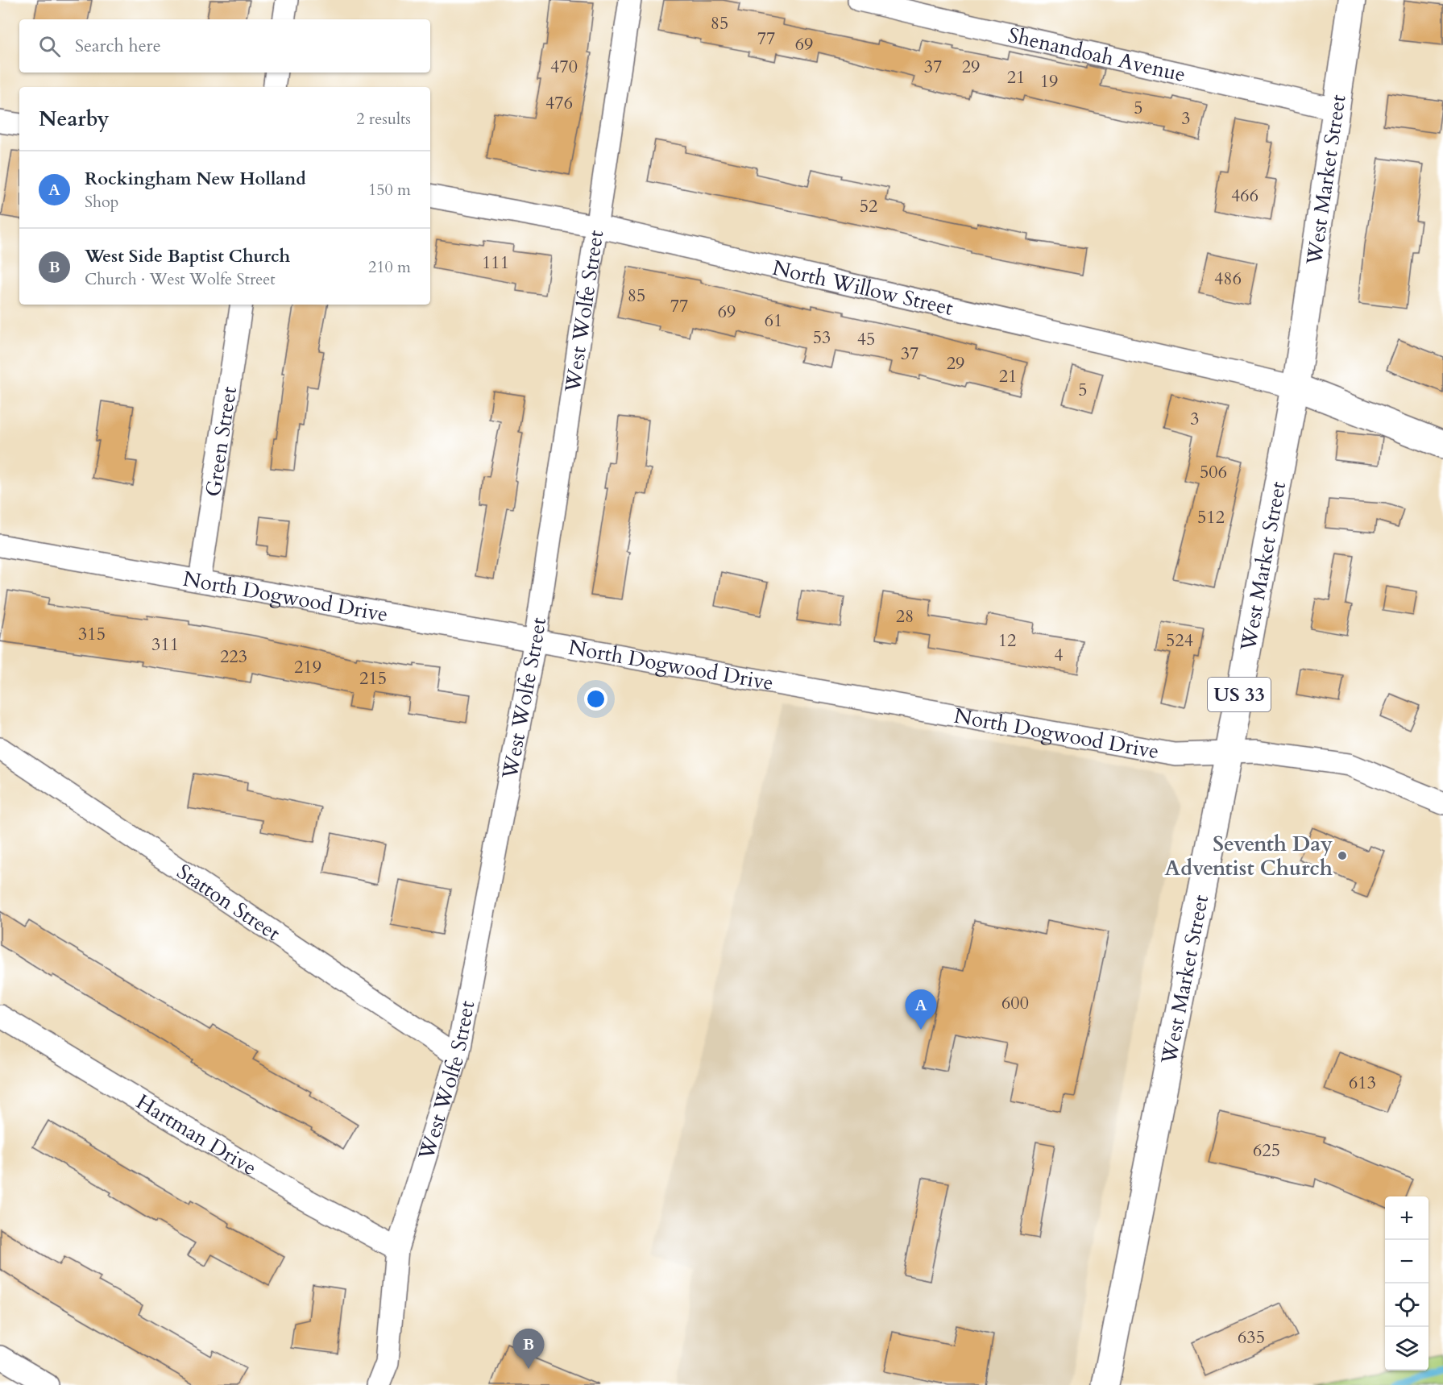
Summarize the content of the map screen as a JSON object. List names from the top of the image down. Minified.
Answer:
{"streets":{"main road":["West Market Street","US 33"],"street":["Shenandoah Avenue","North Willow Street","West Wolfe Street","Green Street","North Dogwood Drive","Statton Street","Hartman Drive"]},"crossings":[["Shenandoah Avenue","West Market Street"],["West Market Street","North Willow Street"],["West Market Street","North Dogwood Drive"],["North Willow Street","West Wolfe Street"],["West Wolfe Street","North Dogwood Drive"],["West Wolfe Street","Statton Street"],["West Wolfe Street","Hartman Drive"],["Green Street","North Dogwood Drive"]],"places":["Seventh Day Adventist Church"],"house_numbers":["85","77","69","470","37","29","21","19","476","5","3","466","52","111","486","85","77","69","61","53","45","37","29","21","5","3","506","512","28","315","12","524","311","4","223","219","215","600","613","625","635"],"page":{"search":"Search here","heading":["Nearby","2 results"],"list":[{"mark":"A","name":"Rockingham New Holland","note":"Shop","value":"150 m"},{"mark":"B","name":"West Side Baptist Church","note":"Church · West Wolfe Street","value":"210 m"}],"pins":["A","B"],"map_buttons":["+","−"]}}
